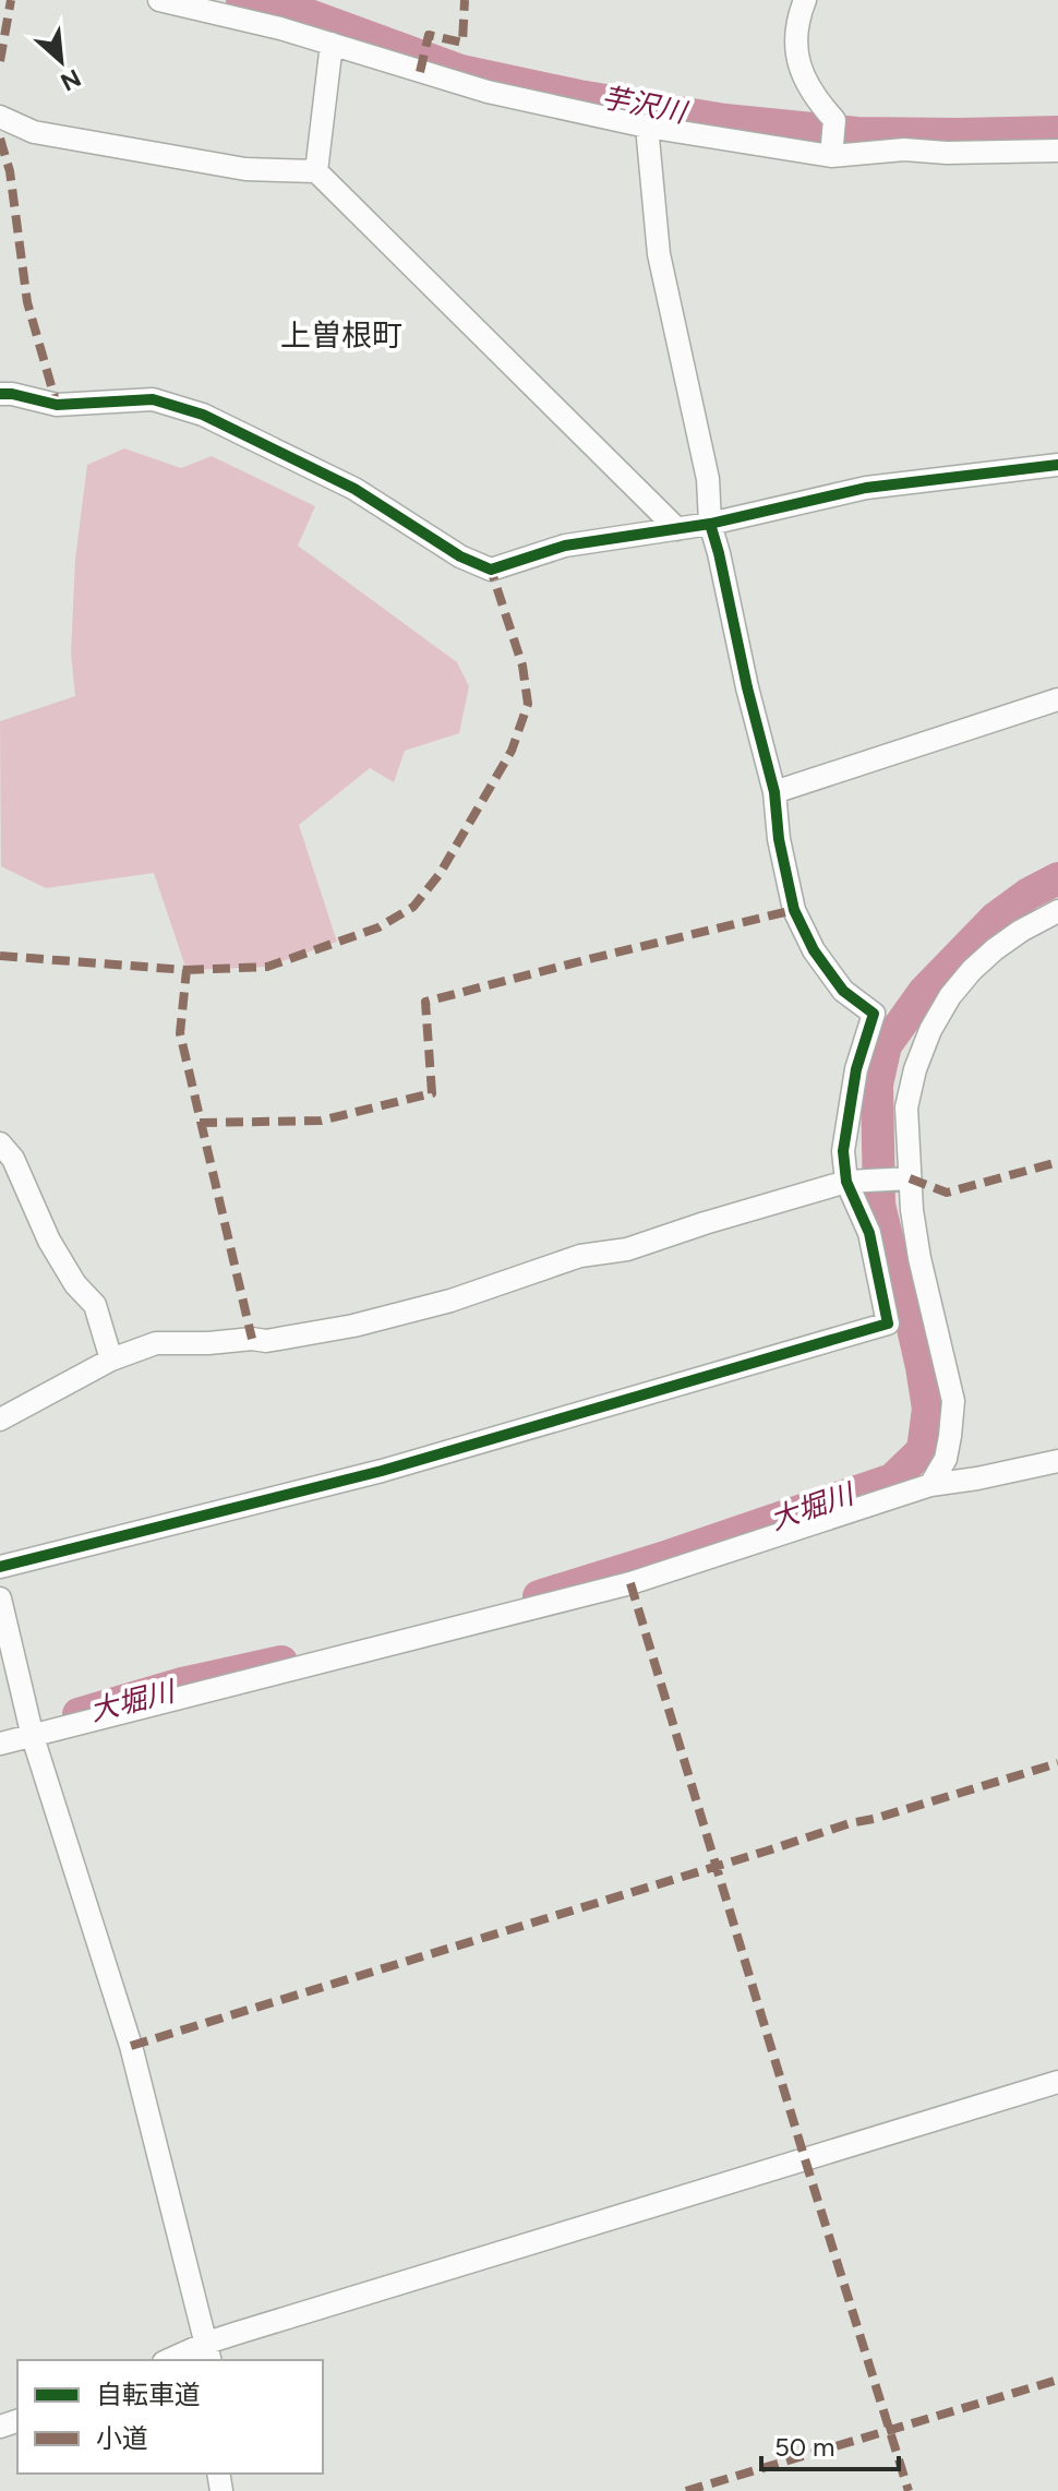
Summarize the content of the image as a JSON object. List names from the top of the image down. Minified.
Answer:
{"districts":["上曽根町"],"water":["芋沢川","大堀川"],"legend":["自転車道","小道"],"scale_bar":"50 m","north":"bottom right"}
